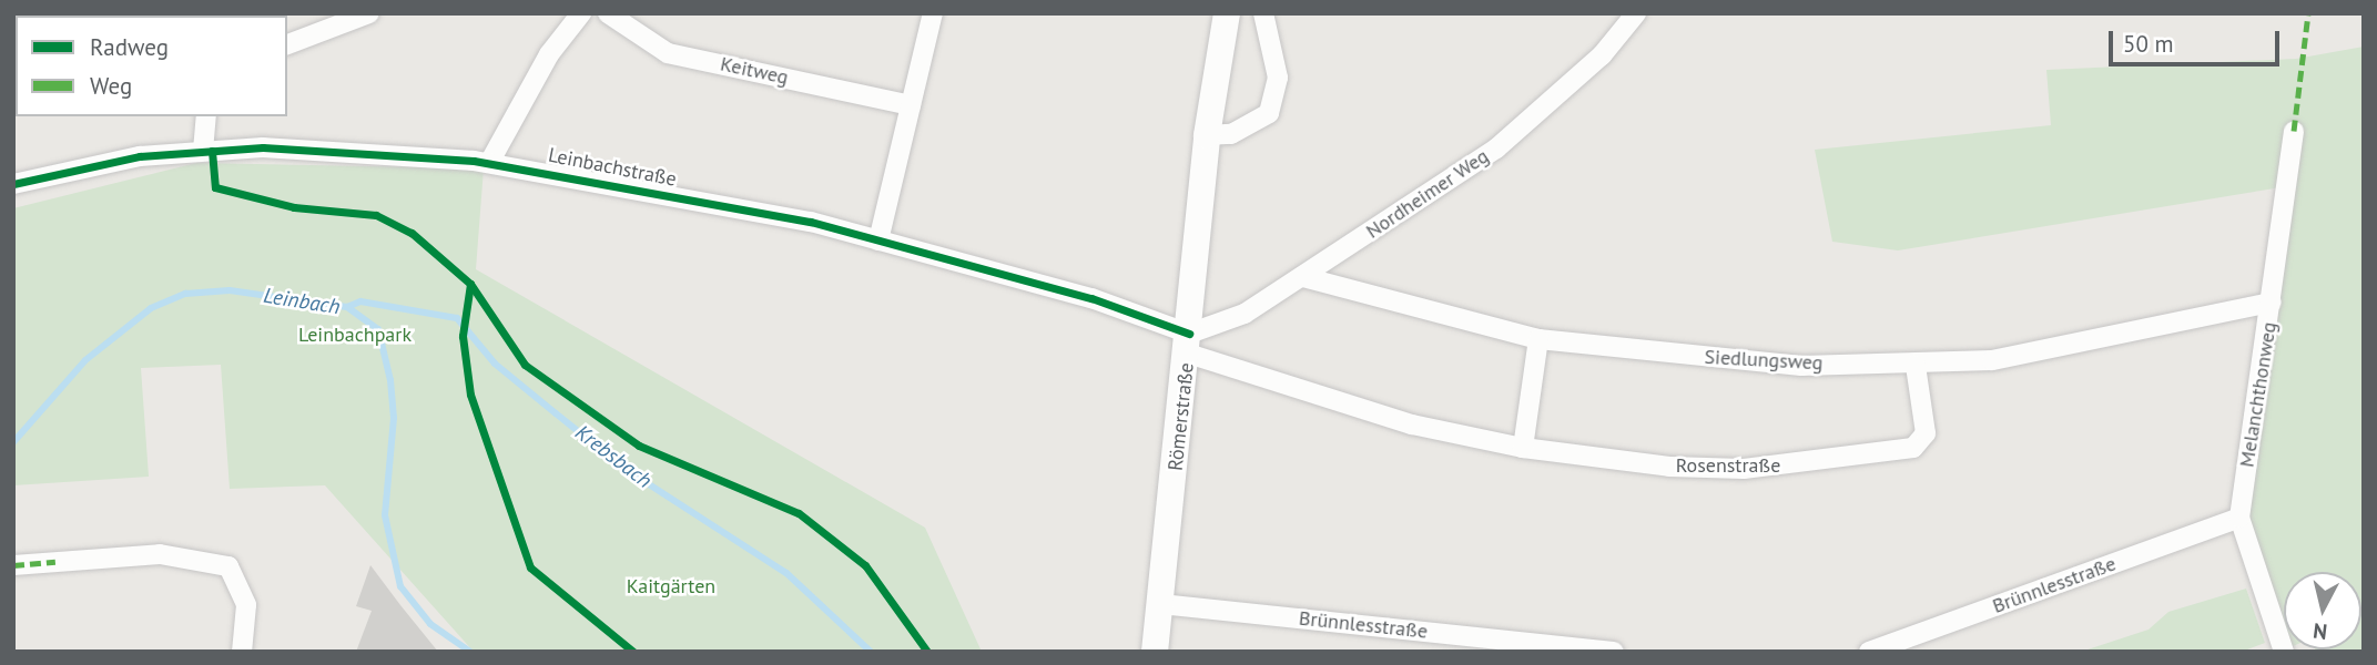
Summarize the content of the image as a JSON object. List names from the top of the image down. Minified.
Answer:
{"streets":{"main road":["Römerstraße"],"street":["Keitweg","Leinbachstraße","Nordheimer Weg","Siedlungsweg","Melanchthonweg","Rosenstraße","Brünnlesstraße"]},"crossings":[["Leinbachstraße","Nordheimer Weg"],["Leinbachstraße","Römerstraße"],["Leinbachstraße","Rosenstraße"],["Nordheimer Weg","Siedlungsweg"],["Nordheimer Weg","Römerstraße"],["Nordheimer Weg","Rosenstraße"],["Siedlungsweg","Melanchthonweg"],["Siedlungsweg","Rosenstraße"],["Melanchthonweg","Brünnlesstraße"],["Römerstraße","Rosenstraße"],["Römerstraße","Brünnlesstraße"]],"water":["Leinbach","Krebsbach"],"parks":["Leinbachpark","Kaitgärten"],"legend":["Radweg","Weg"],"scale_bar":"50 m","north":"bottom"}
